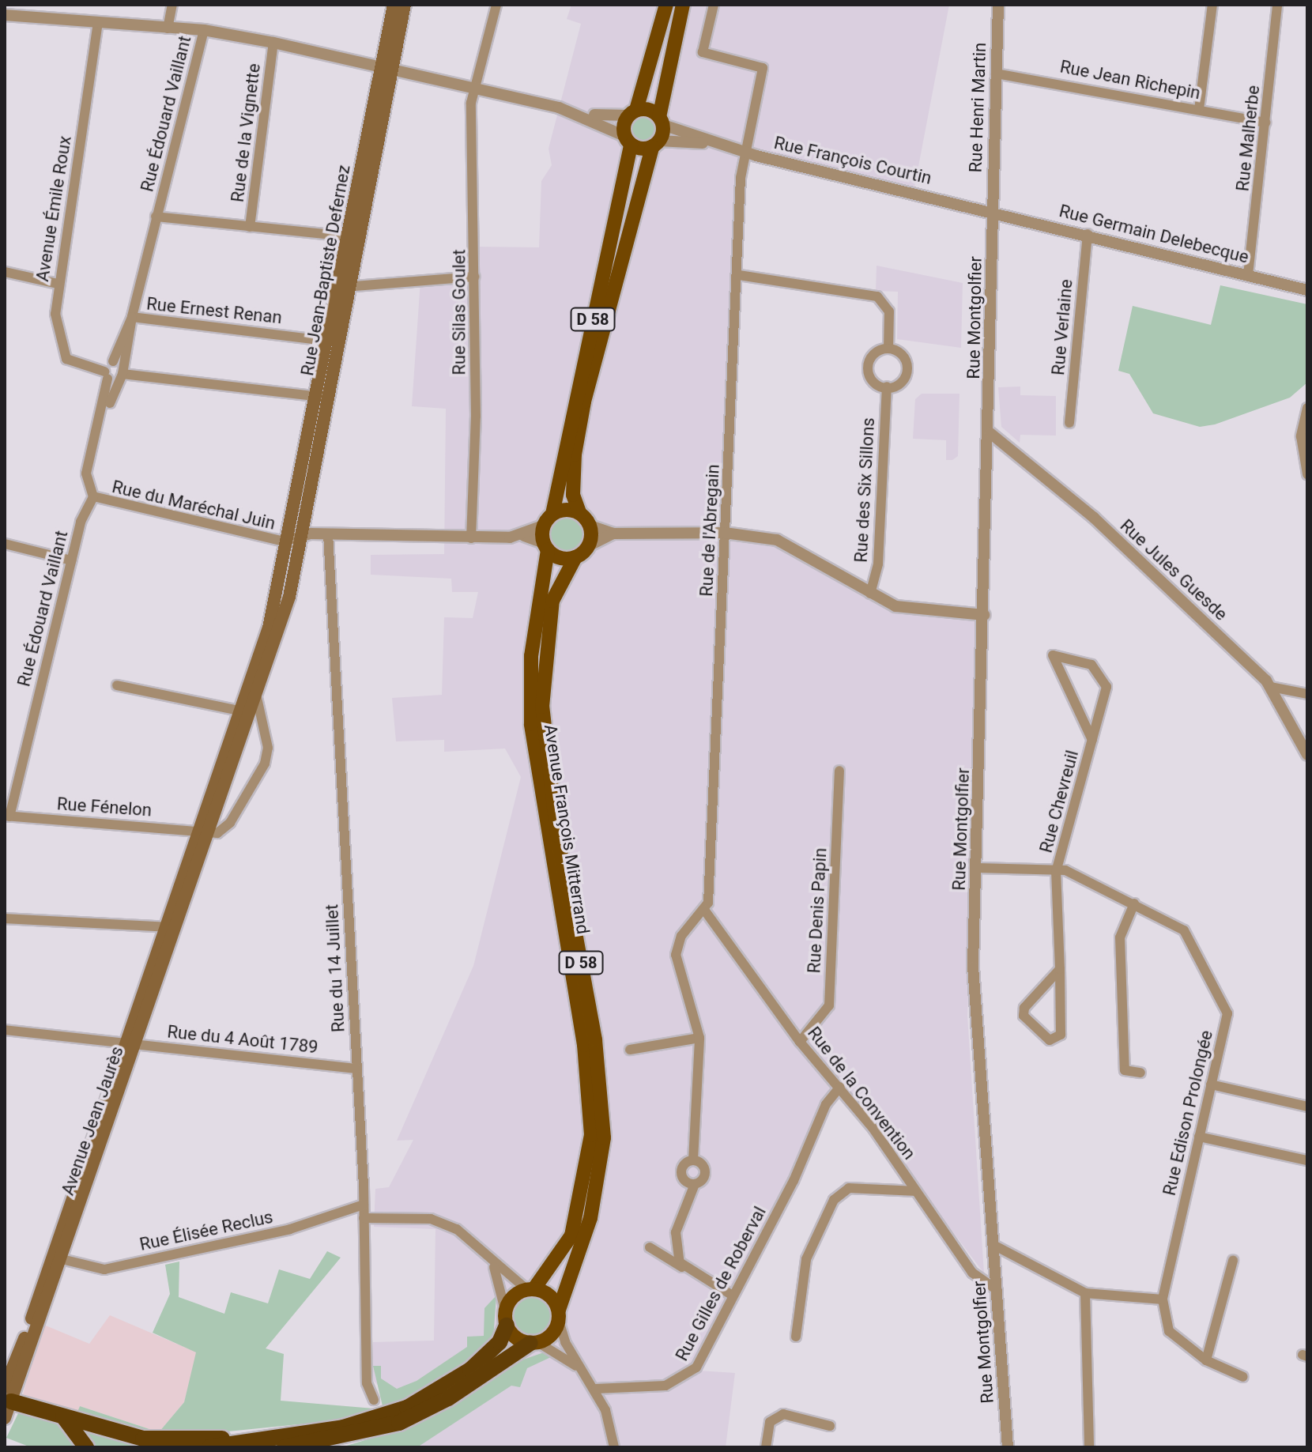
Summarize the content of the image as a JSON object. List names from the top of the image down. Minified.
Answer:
{"streets":{"main road":["Rue Jean-Baptiste Defernez","D 58","Avenue François Mitterrand","Avenue Jean Jaurès"],"street":["Rue Jean Richepin","Rue Henri Martin","Rue Édouard Vaillant","Rue de la Vignette","Rue Malherbe","Rue François Courtin","Avenue Émile Roux","Rue Germain Delebecque","Rue Ernest Renan","Rue Silas Goulet","Rue Montgolfier","Rue Verlaine","Rue des Six Sillons","Rue du Maréchal Juin","Rue de l'Abregain","Rue Jules Guesde","Rue Chevreuil","Rue Fénelon","Rue Denis Papin","Rue du 14 Juillet","Rue du 4 Août 1789","Rue de la Convention","Rue Edison Prolongée","Rue Élisée Reclus","Rue Gilles de Roberval"]},"crossings":[["Rue Jean Richepin","Rue Henri Martin"],["Rue Jean Richepin","Rue Malherbe"],["Rue Henri Martin","Rue François Courtin"],["Rue Henri Martin","Rue Germain Delebecque"],["Rue Henri Martin","Rue Montgolfier"],["Rue Édouard Vaillant","Avenue Émile Roux"],["Rue Édouard Vaillant","Rue Ernest Renan"],["Rue Édouard Vaillant","Rue du Maréchal Juin"],["Rue Édouard Vaillant","Rue Fénelon"],["Rue Malherbe","Rue Germain Delebecque"],["Rue François Courtin","Rue Germain Delebecque"],["Rue François Courtin","Rue Montgolfier"],["Rue François Courtin","Rue de l'Abregain"],["Avenue Émile Roux","Rue Jean-Baptiste Defernez"],["Rue Germain Delebecque","Rue Montgolfier"],["Rue Germain Delebecque","Rue Verlaine"],["Rue Jean-Baptiste Defernez","Rue Ernest Renan"],["Rue Jean-Baptiste Defernez","Rue du Maréchal Juin"],["Rue Jean-Baptiste Defernez","Avenue Jean Jaurès"],["Rue Montgolfier","Rue Jules Guesde"],["Rue Montgolfier","Rue de la Convention"],["Rue Montgolfier","Rue Edison Prolongée"],["D 58","Avenue François Mitterrand"],["Rue du Maréchal Juin","Avenue Jean Jaurès"],["Rue de l'Abregain","Rue de la Convention"],["Rue Chevreuil","Rue Edison Prolongée"],["Rue Fénelon","Avenue Jean Jaurès"],["Rue Denis Papin","Rue de la Convention"],["Rue du 14 Juillet","Rue du 4 Août 1789"],["Rue du 14 Juillet","Rue Élisée Reclus"],["Rue du 4 Août 1789","Avenue Jean Jaurès"],["Rue de la Convention","Rue Gilles de Roberval"],["Avenue Jean Jaurès","Rue Élisée Reclus"]]}
